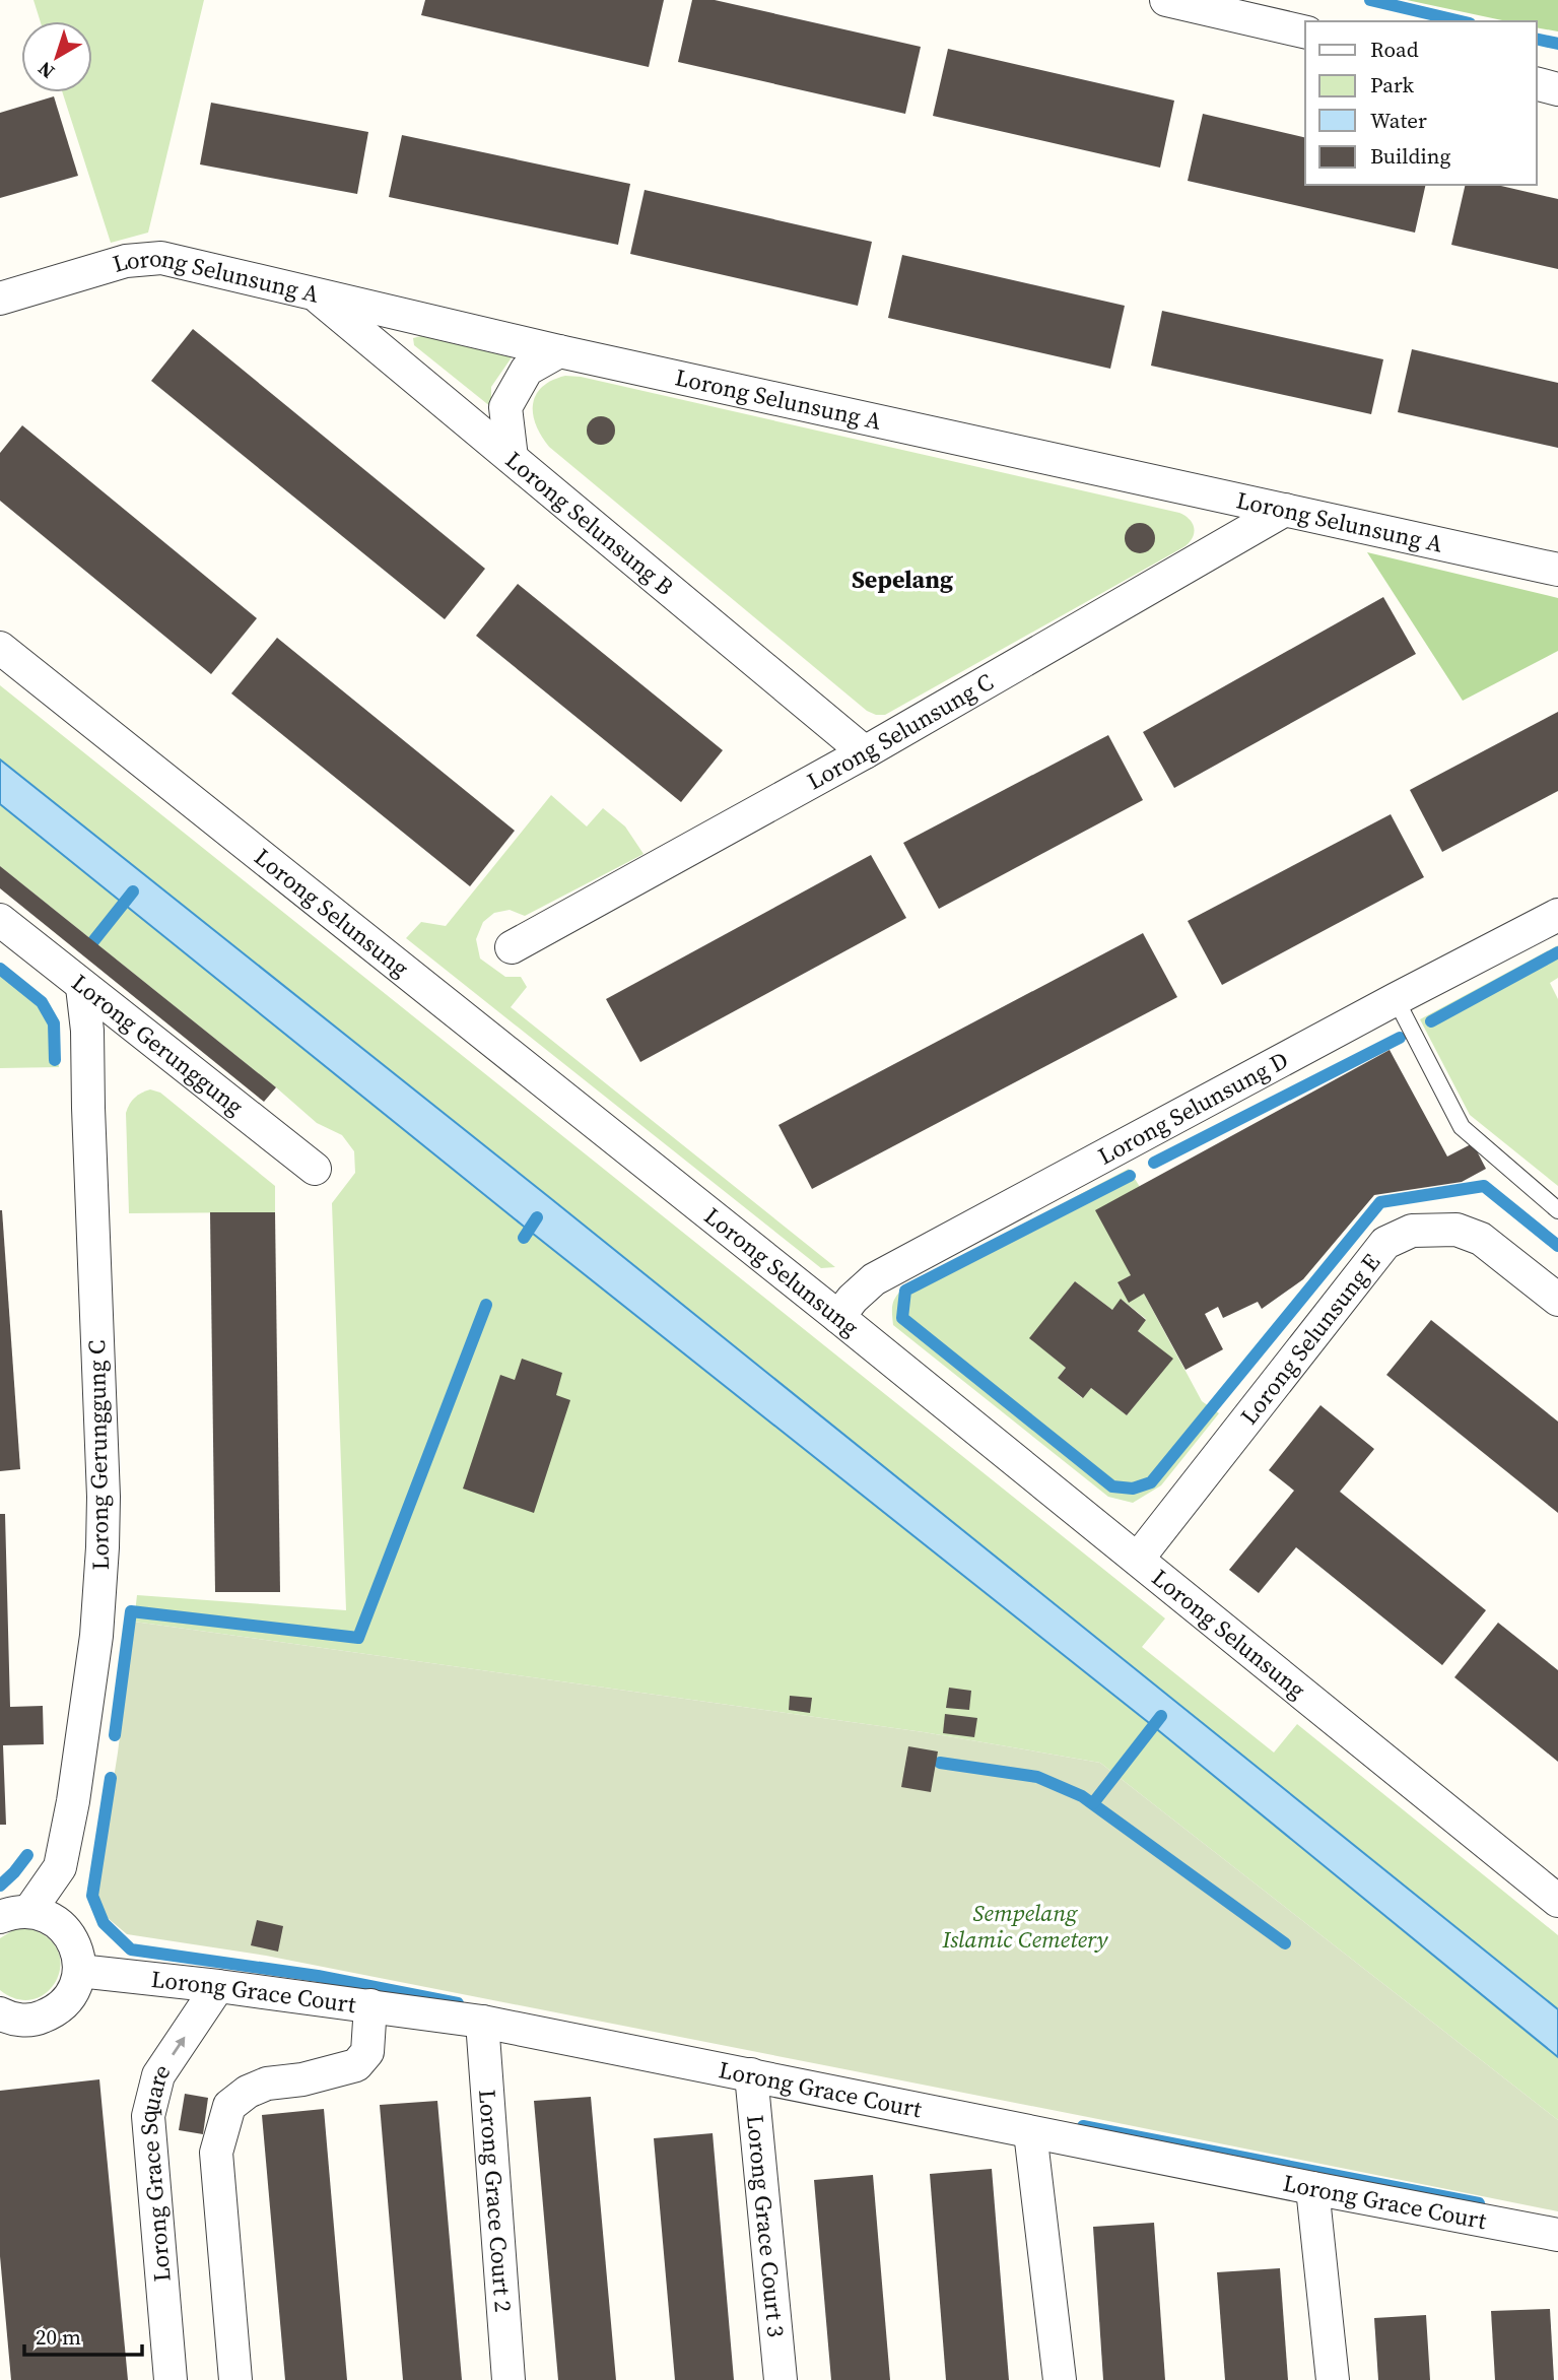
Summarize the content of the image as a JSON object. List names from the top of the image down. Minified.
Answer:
{"streets":{"street":["Lorong Selunsung A","Lorong Selunsung B","Lorong Selunsung C","Lorong Selunsung","Lorong Gerunggung","Lorong Selunsung D","Lorong Selunsung E","Lorong Gerunggung C","Lorong Grace Court","Lorong Grace Square","Lorong Grace Court 2","Lorong Grace Court 3"]},"crossings":[["Lorong Selunsung A","Lorong Selunsung B"],["Lorong Selunsung A","Lorong Selunsung C"],["Lorong Selunsung B","Lorong Selunsung C"],["Lorong Selunsung","Lorong Selunsung D"],["Lorong Selunsung","Lorong Selunsung E"],["Lorong Gerunggung","Lorong Gerunggung C"],["Lorong Grace Court","Lorong Grace Square"],["Lorong Grace Court","Lorong Grace Court 2"],["Lorong Grace Court","Lorong Grace Court 3"]],"one_way":["Lorong Grace Square"],"districts":["Sepelang"],"parks":["Sempelang Islamic Cemetery"],"legend":["Road","Park","Water","Building"],"scale_bar":"20 m","north":"bottom left"}
